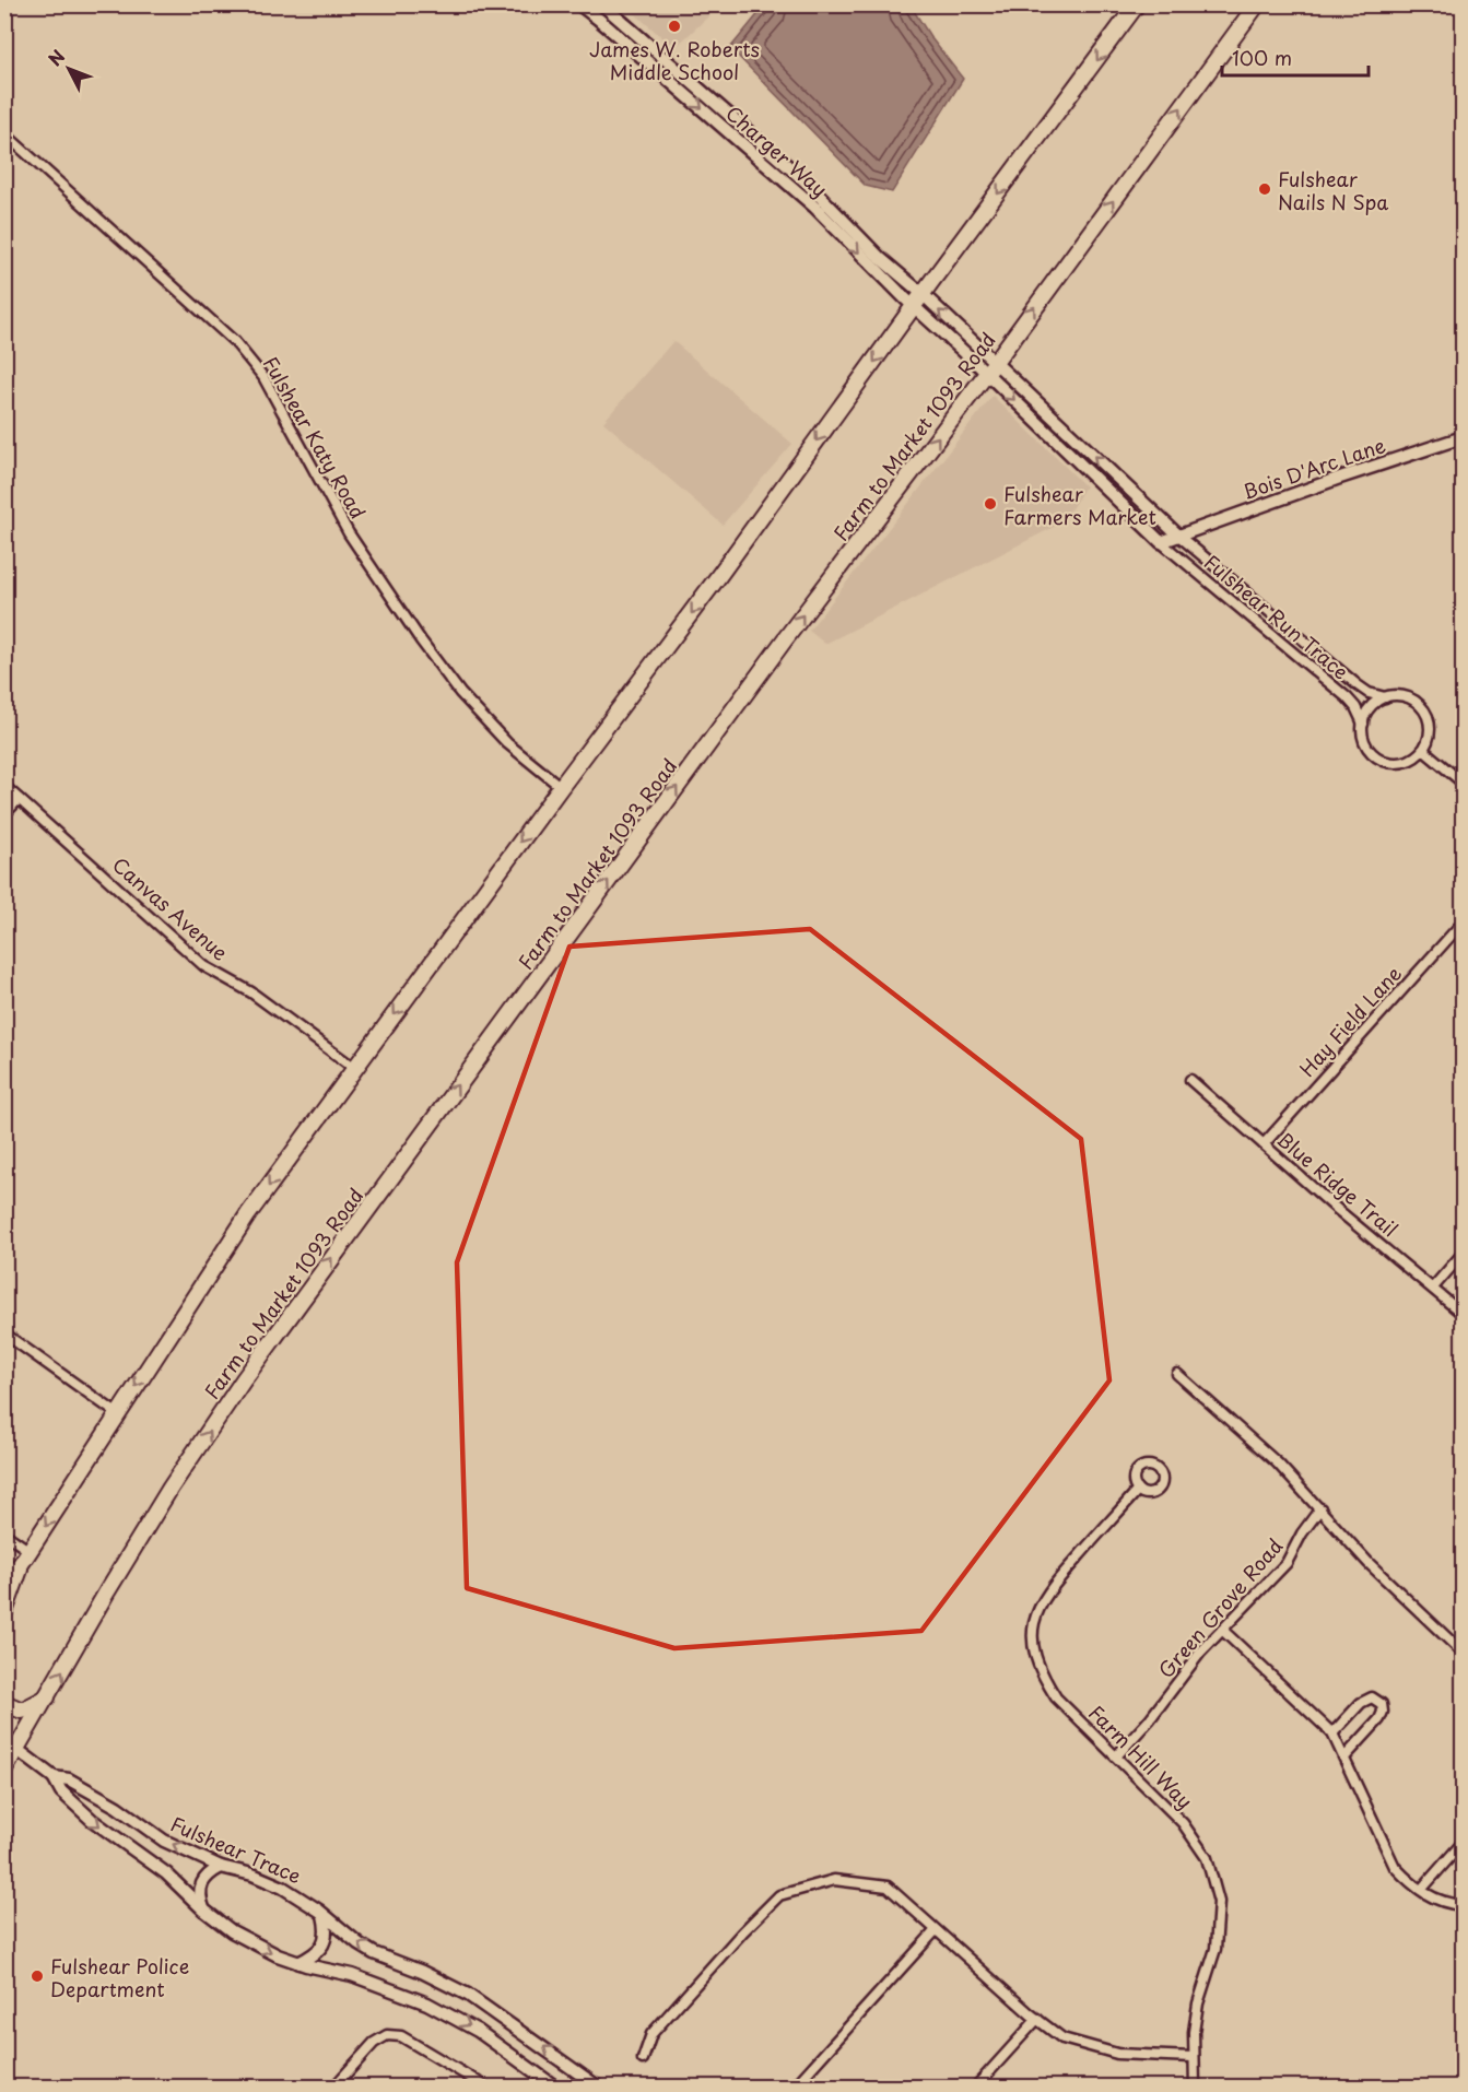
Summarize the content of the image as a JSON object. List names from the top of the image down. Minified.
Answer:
{"streets":{"main road":["Farm to Market 1093 Road"],"street":["Charger Way","Fulshear Katy Road","Bois D'Arc Lane","Fulshear Run Trace","Canvas Avenue","Hay Field Lane","Blue Ridge Trail","Green Grove Road","Farm Hill Way","Fulshear Trace"]},"crossings":[["Farm to Market 1093 Road","Fulshear Trace"],["Bois D'Arc Lane","Fulshear Run Trace"],["Hay Field Lane","Blue Ridge Trail"],["Green Grove Road","Farm Hill Way"]],"places":["James W. Roberts Middle School","Fulshear Nails N Spa","Fulshear Farmers Market","Fulshear Police Department"],"scale_bar":"100 m","north":"top left"}
